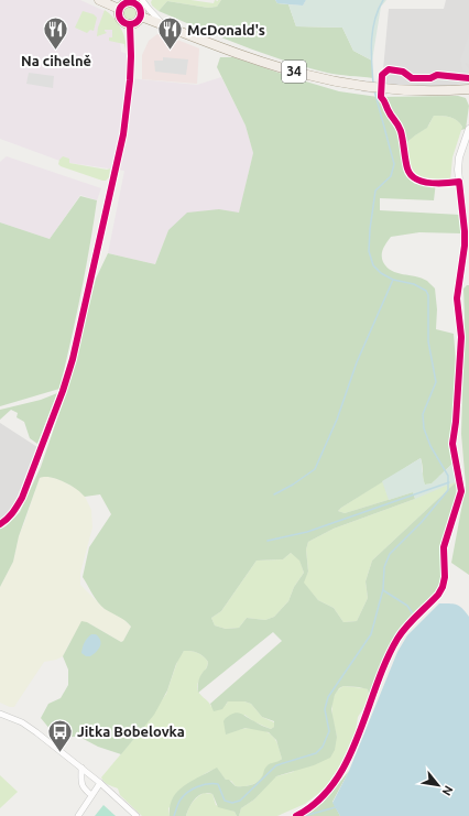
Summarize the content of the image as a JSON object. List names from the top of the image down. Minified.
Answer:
{"streets":{"main road":["34"]},"places":{"restaurant":["Na cihelně","McDonald's"],"bus stop":["Jitka Bobelovka"]},"north":"bottom right"}
